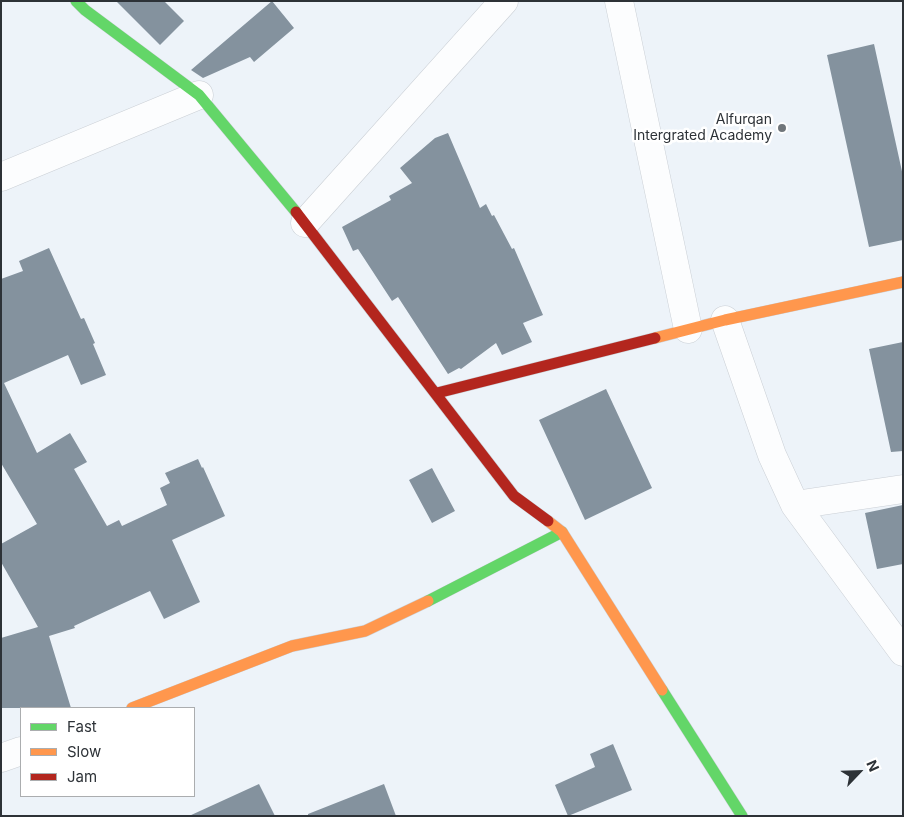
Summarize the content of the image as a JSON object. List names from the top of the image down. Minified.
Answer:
{"places":["Alfurqan Intergrated Academy"],"legend":["Fast","Slow","Jam"],"north":"top right"}
